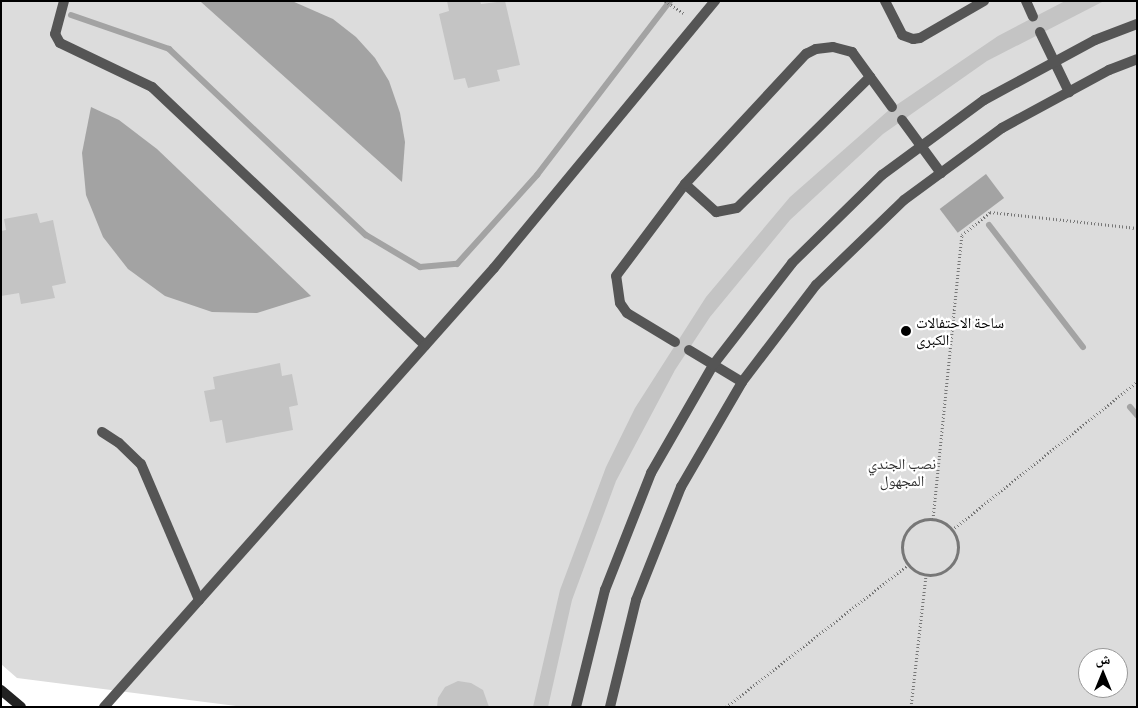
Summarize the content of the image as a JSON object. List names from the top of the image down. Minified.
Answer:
{"parks":["نصب الجندي المجهول"],"places":["ساحة الاحتفالات الكبرى"],"north":"top"}
